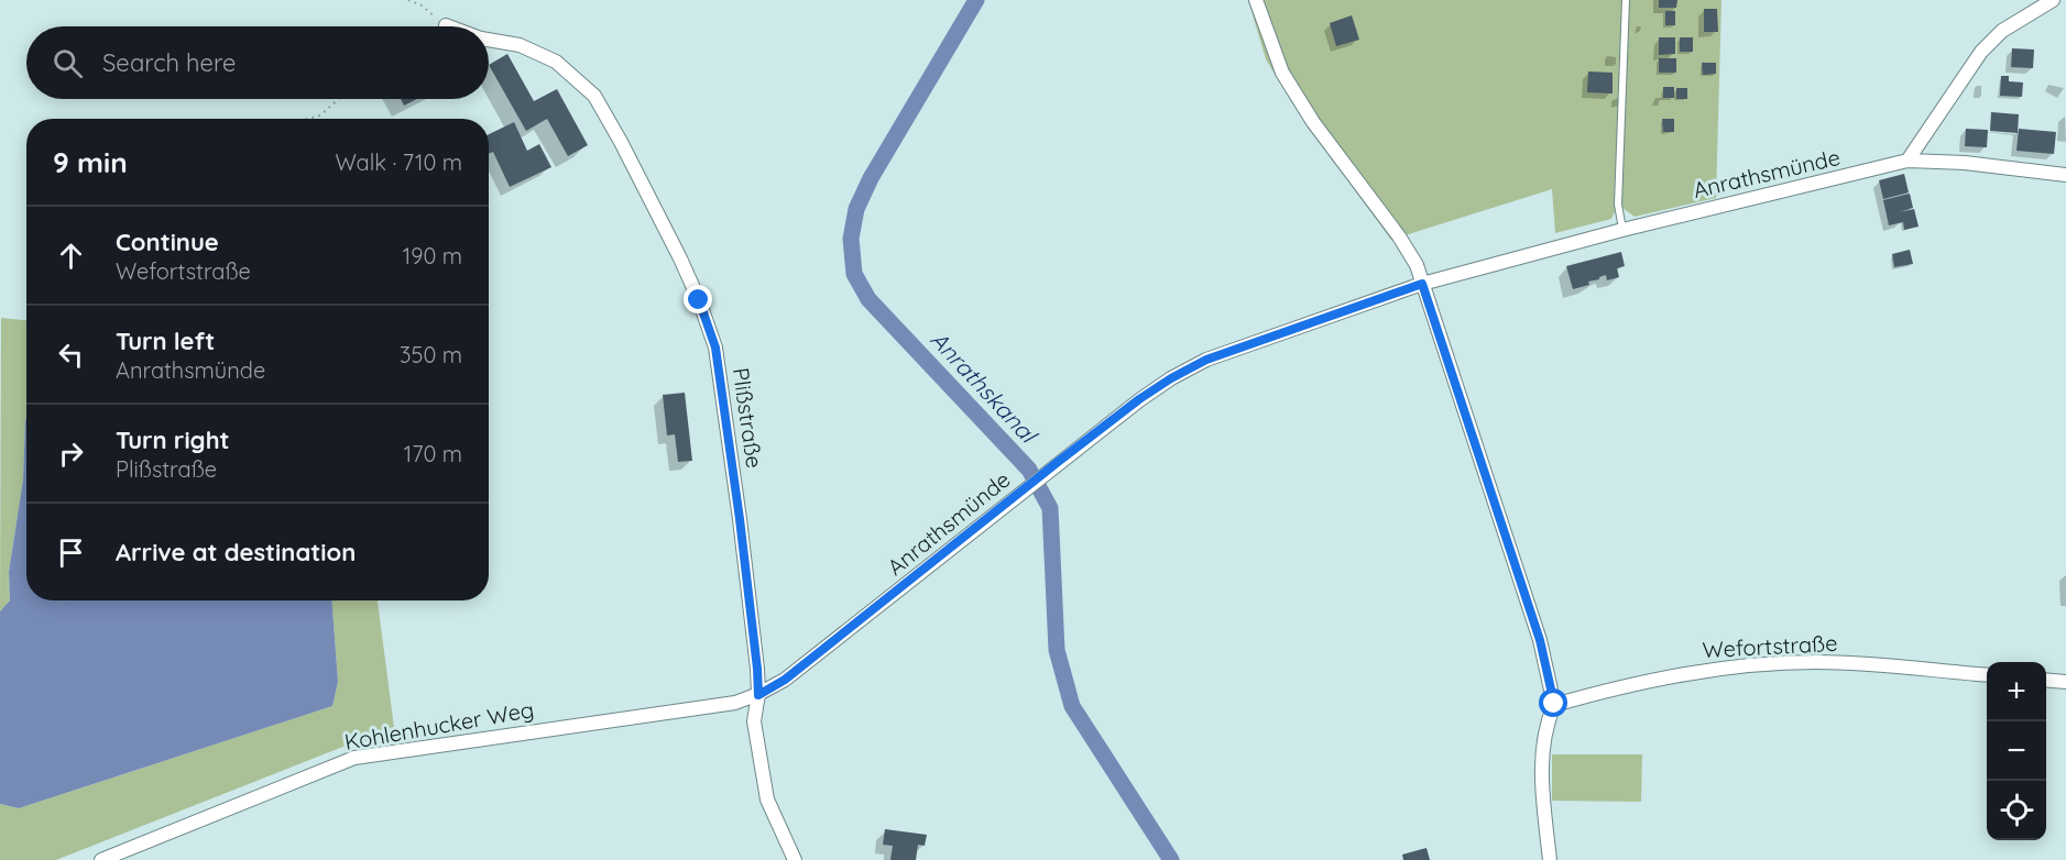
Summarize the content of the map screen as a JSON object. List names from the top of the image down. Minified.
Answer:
{"streets":{"street":["Anrathsmünde","Plißstraße","Wefortstraße","Kohlenhucker Weg"]},"crossings":[["Anrathsmünde","Plißstraße"],["Anrathsmünde","Kohlenhucker Weg"],["Plißstraße","Kohlenhucker Weg"]],"water":["Anrathskanal"],"page":{"search":"Search here","heading":["9 min","Walk · 710 m"],"list":[["Continue","Wefortstraße","190 m"],["Turn left","Anrathsmünde","350 m"],["Turn right","Plißstraße","170 m"],"Arrive at destination"],"map_buttons":["+","−"]}}
